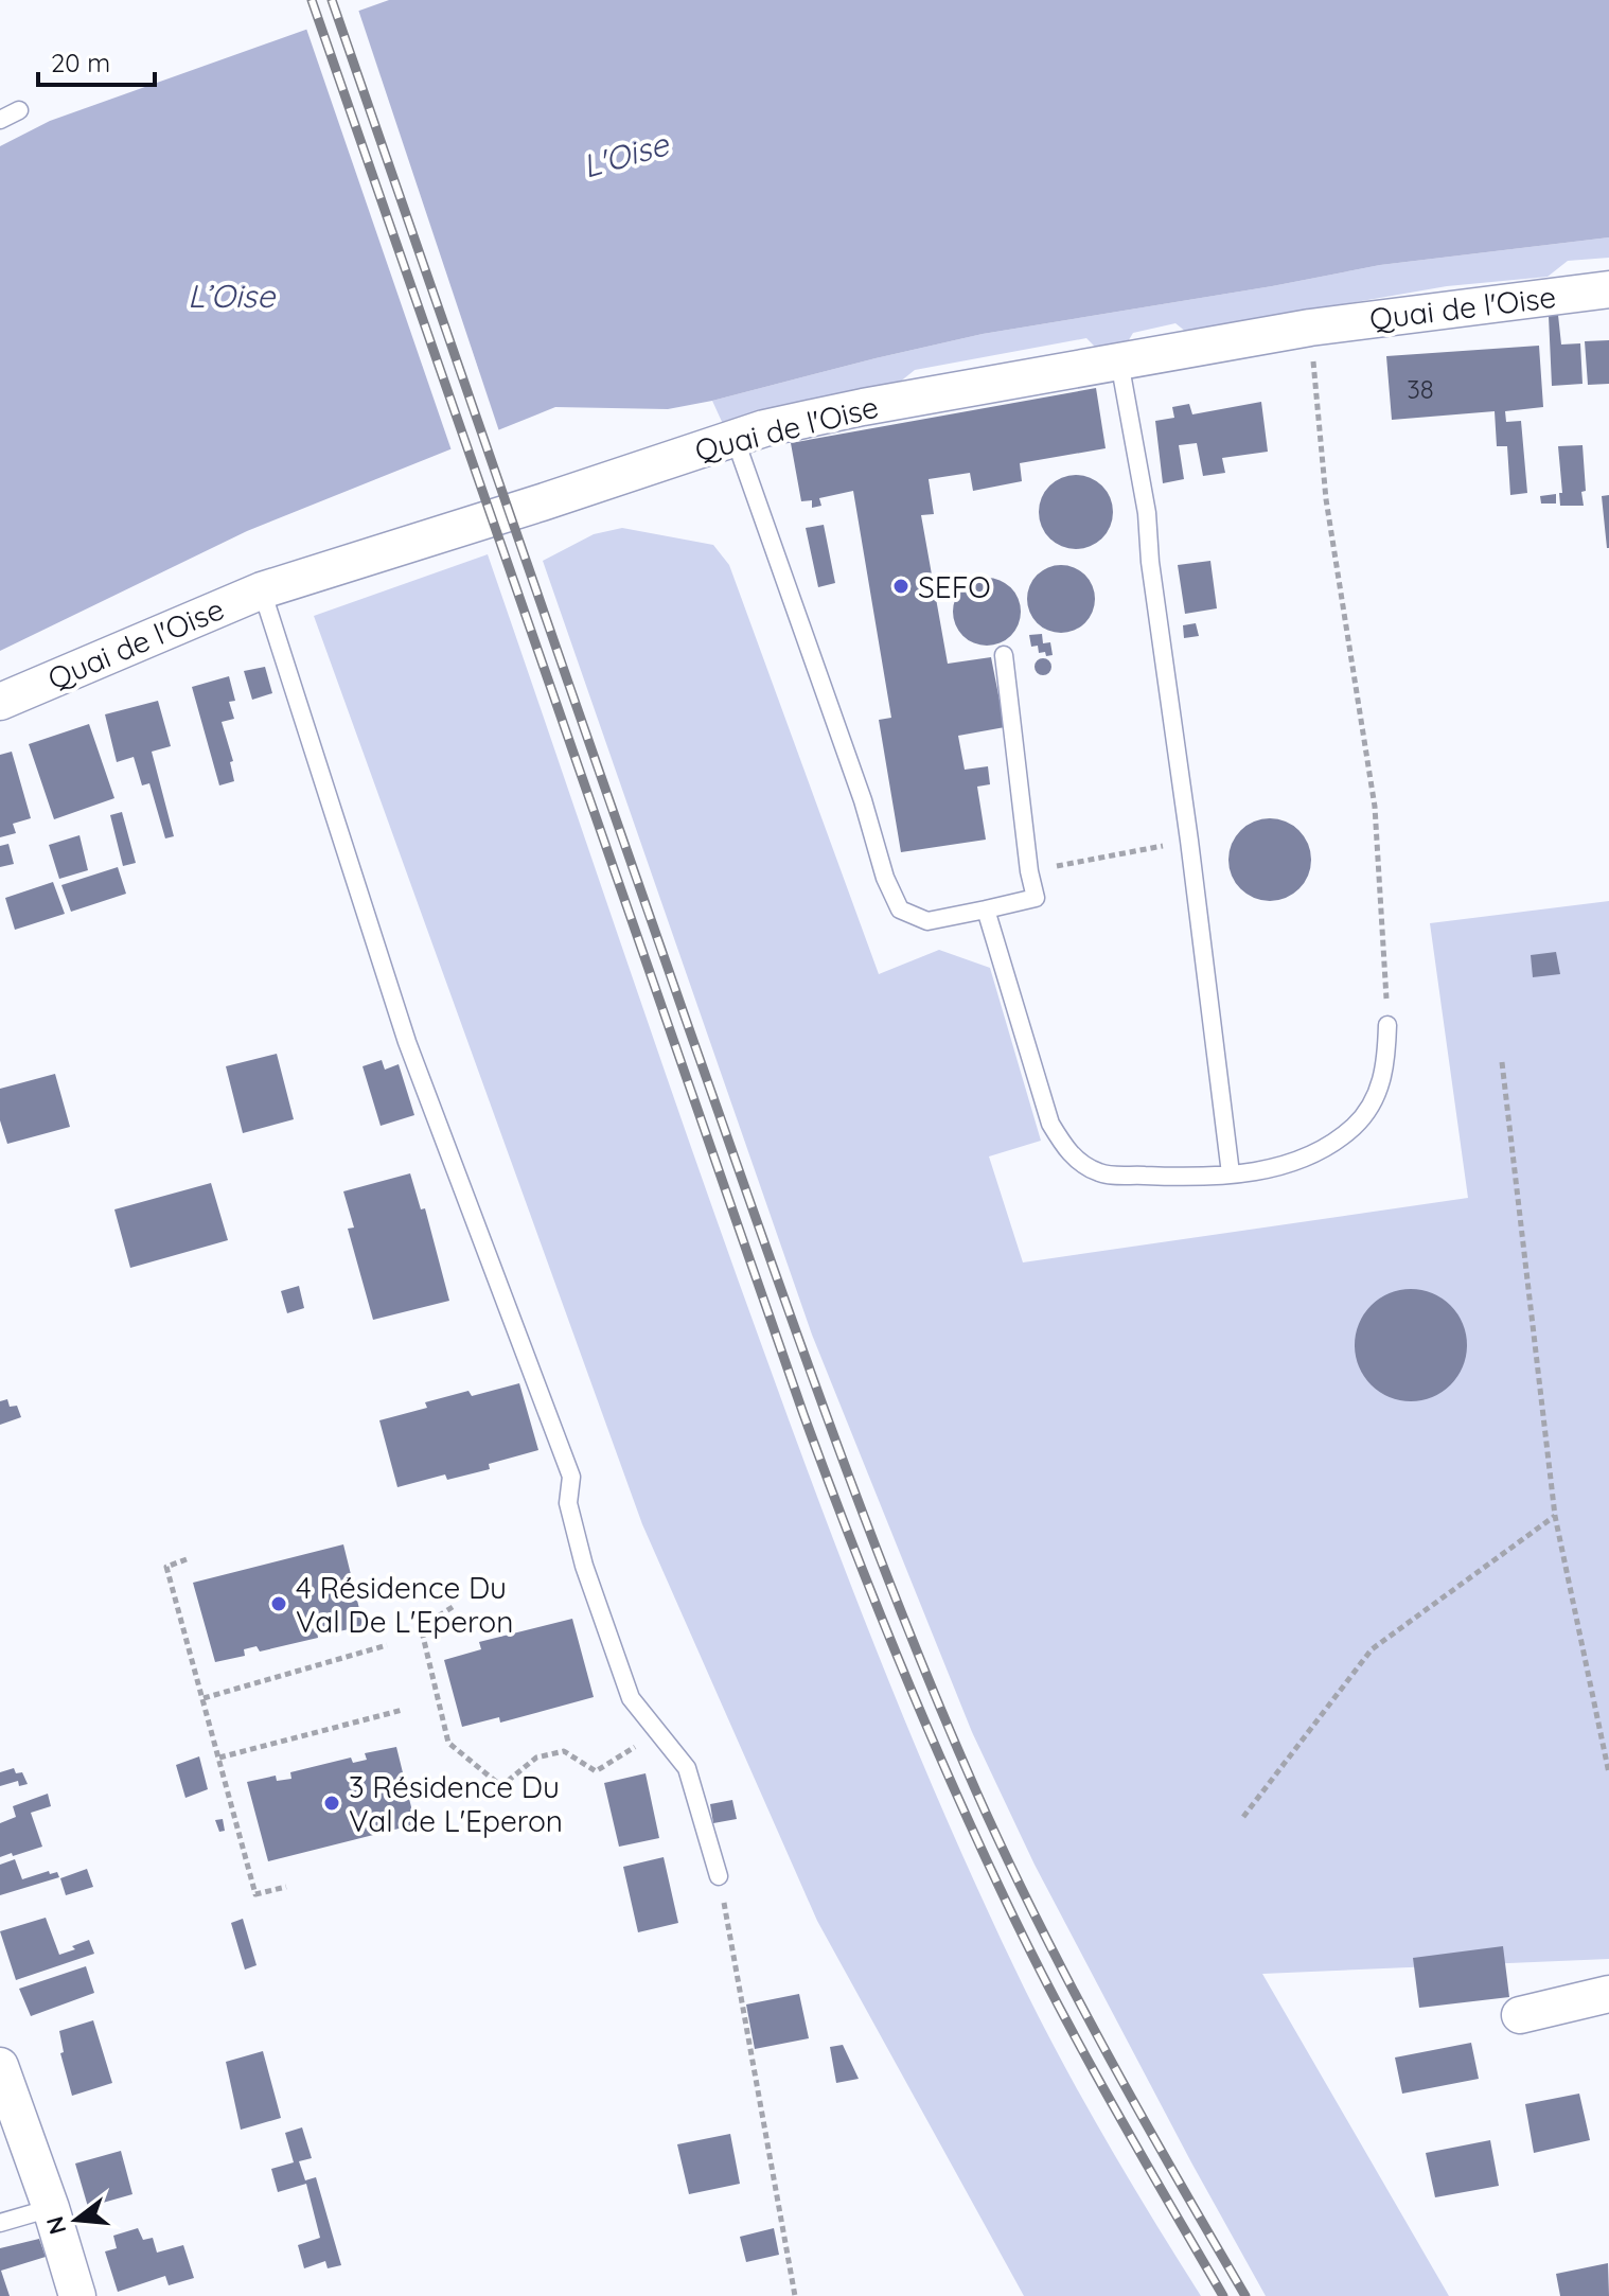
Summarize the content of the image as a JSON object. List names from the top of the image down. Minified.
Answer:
{"streets":{"street":["Quai de l'Oise"]},"water":["L'Oise","L’Oise"],"places":["SEFO","4 Résidence Du Val De L'Eperon","3 Résidence Du Val de L'Eperon"],"house_numbers":["38"],"scale_bar":"20 m","north":"left"}
